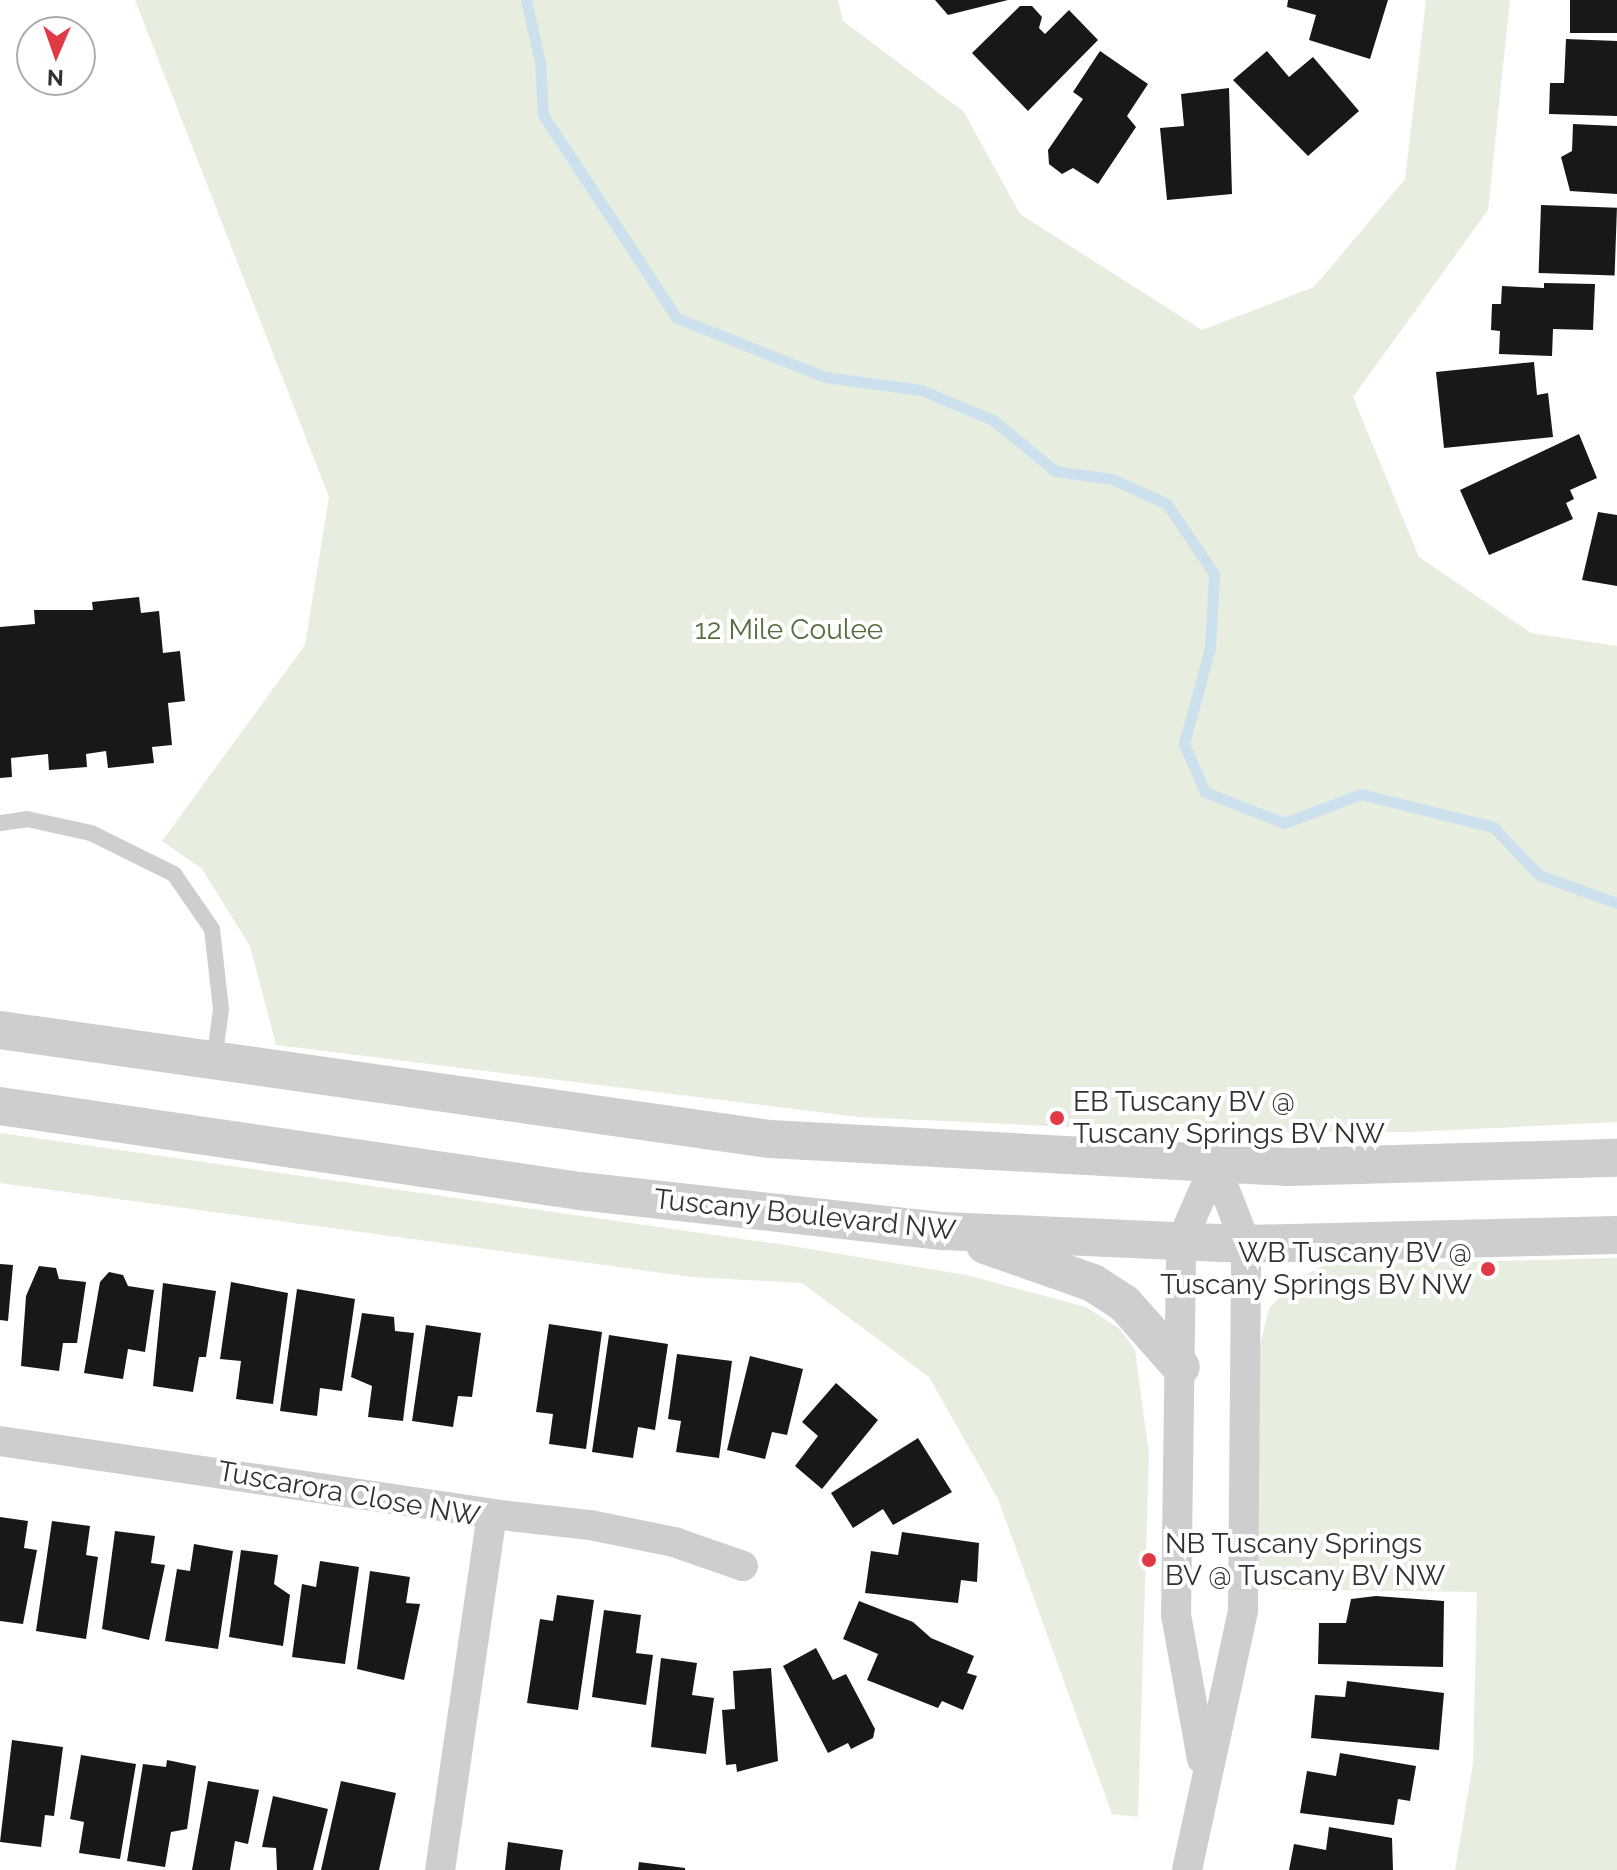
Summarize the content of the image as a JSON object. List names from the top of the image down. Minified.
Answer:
{"streets":{"street":["Tuscany Boulevard NW","Tuscarora Close NW"]},"parks":["12 Mile Coulee"],"places":["EB Tuscany BV @ Tuscany Springs BV NW","WB Tuscany BV @ Tuscany Springs BV NW","NB Tuscany Springs BV @ Tuscany BV NW"],"north":"bottom"}
